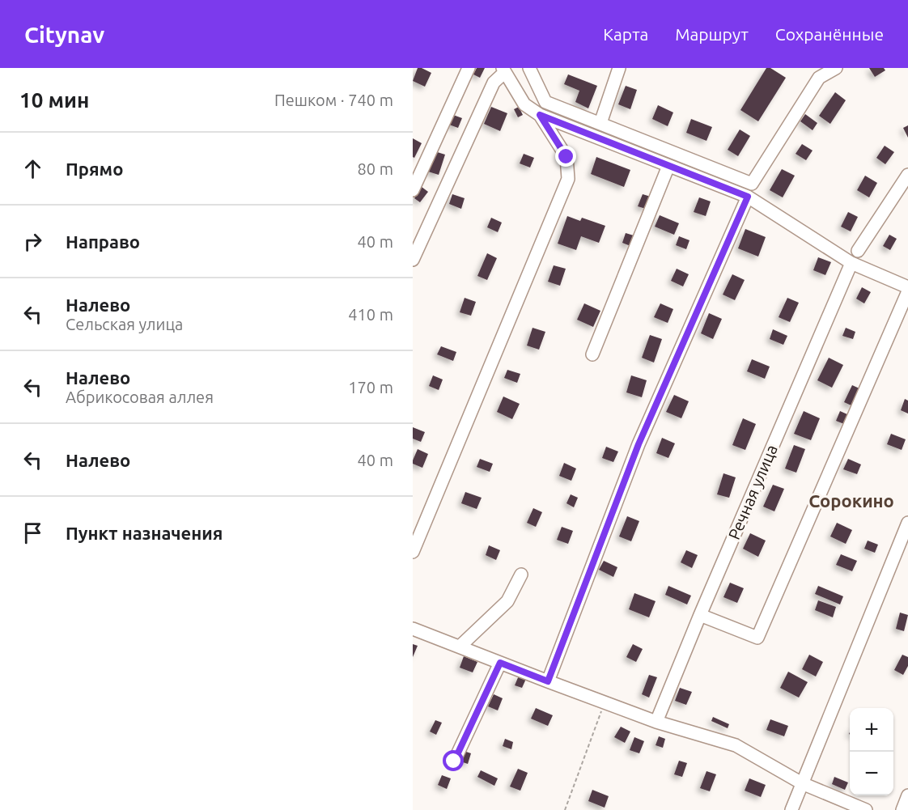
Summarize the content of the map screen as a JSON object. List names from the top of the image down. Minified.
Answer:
{"streets":{"street":["Речная улица"]},"districts":["Сорокино"],"page":{"header":"Citynav","nav":["Карта","Маршрут","Сохранённые"],"heading":["10 мин","Пешком · 740 m"],"list":[["Прямо","80 m"],["Направо","40 m"],["Налево","Сельская улица","410 m"],["Налево","Абрикосовая аллея","170 m"],["Налево","40 m"],"Пункт назначения"],"map_buttons":["+","−"]}}
